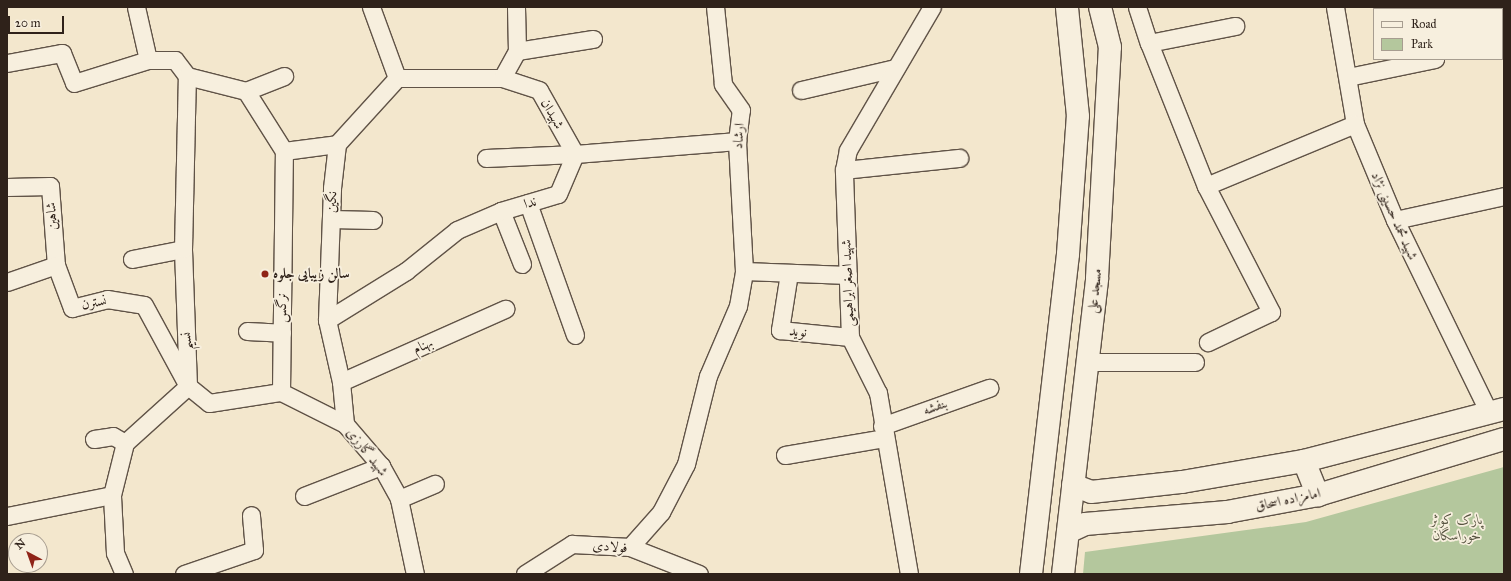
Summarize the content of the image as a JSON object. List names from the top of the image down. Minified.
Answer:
{"streets":{"main road":["مسجد علی","امامزاده اسحاق"],"street":["شهیدان","ارشاد","نگین","ندا","شاهین","شهید محمد حسینی نژاد","شهید اصغر ابراهیمی","نسترن","نرگس","نوید","نسیم","بهنام","بنفشه","شهید گارزی","فولادی"]},"crossings":[["شهیدان","ندا"],["ارشاد","فولادی"],["نگین","ندا"],["نگین","بهنام"],["نگین","شهید گارزی"],["شاهین","نسترن"],["شهید اصغر ابراهیمی","نوید"],["شهید اصغر ابراهیمی","بنفشه"],["مسجد علی","امامزاده اسحاق"],["نسترن","نسیم"],["نرگس","شهید گارزی"]],"parks":["پارک کوثر خوراسگان"],"places":["سالن زیبایی جلوه"],"legend":["Road","Park"],"scale_bar":"20 m","north":"top left"}
